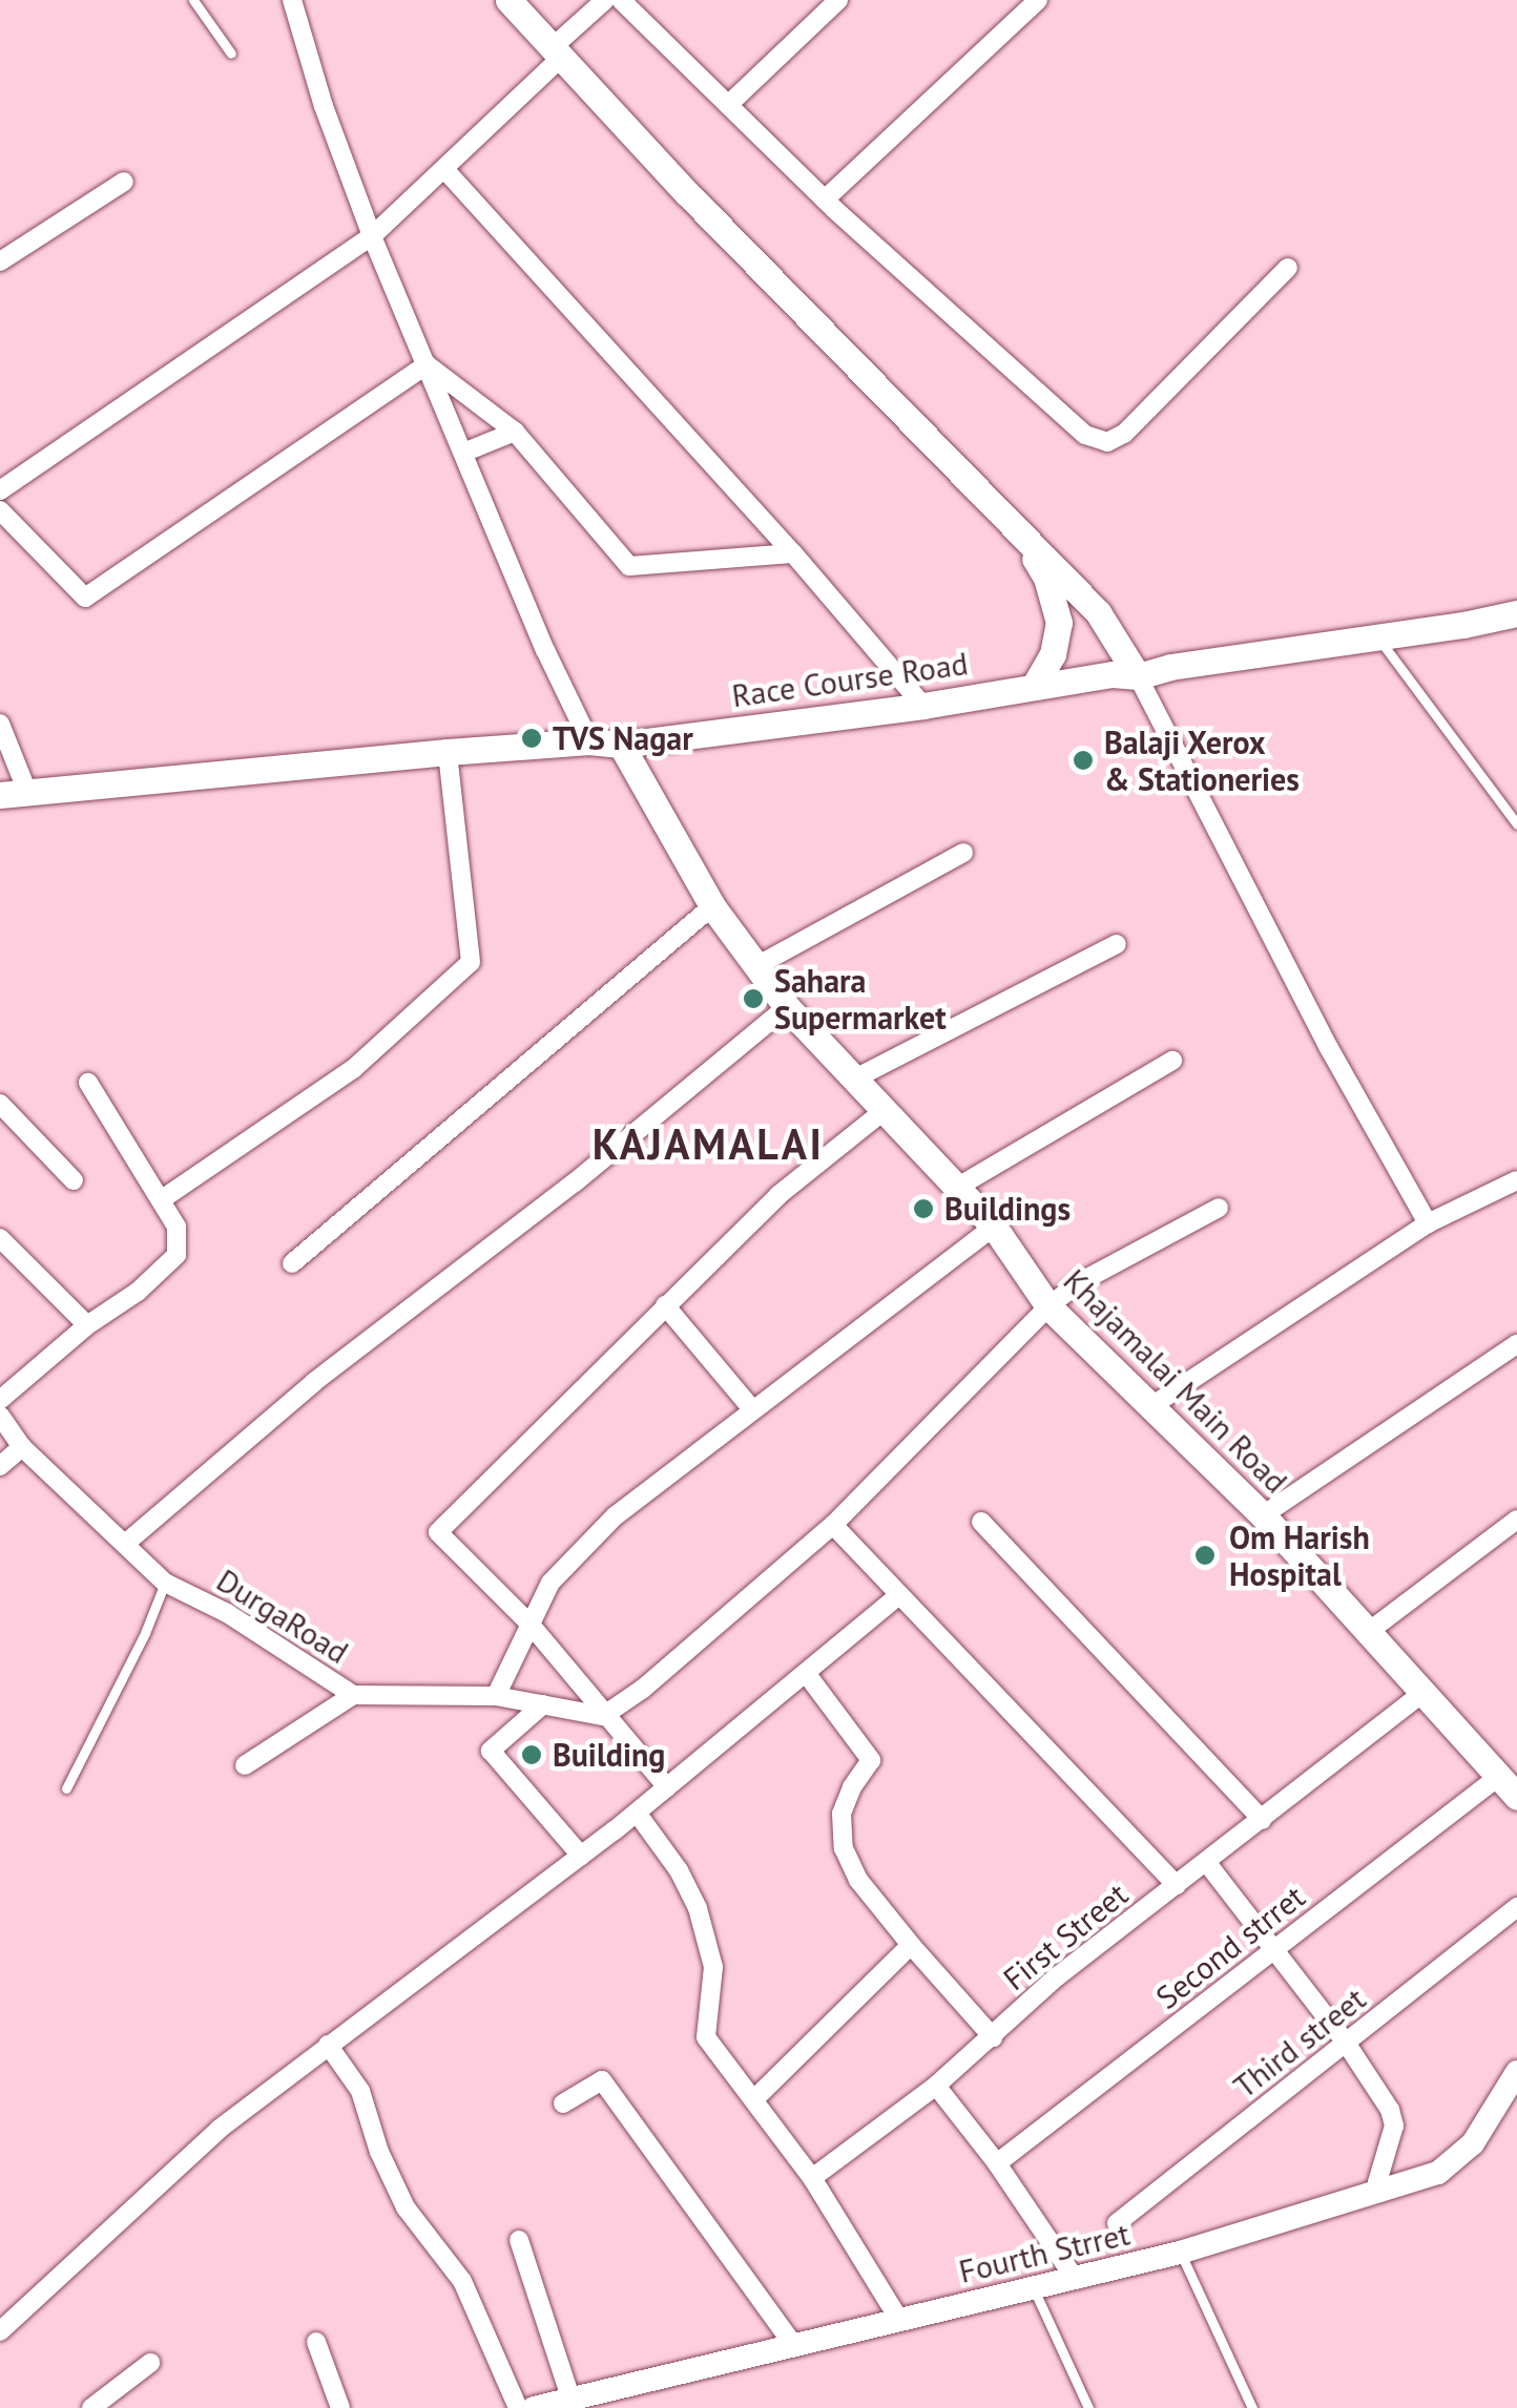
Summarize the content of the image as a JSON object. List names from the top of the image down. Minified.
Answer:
{"streets":{"main road":["Race Course Road","Khajamalai Main Road"],"street":["DurgaRoad","First Street","Second strret","Third street","Fourth Strret"]},"crossings":[["Race Course Road","Khajamalai Main Road"],["Khajamalai Main Road","First Street"],["Khajamalai Main Road","Second strret"]],"districts":["KAJAMALAI"],"places":["TVS Nagar","Balaji Xerox & Stationeries","Sahara Supermarket","Buildings","Om Harish Hospital","Building"]}
